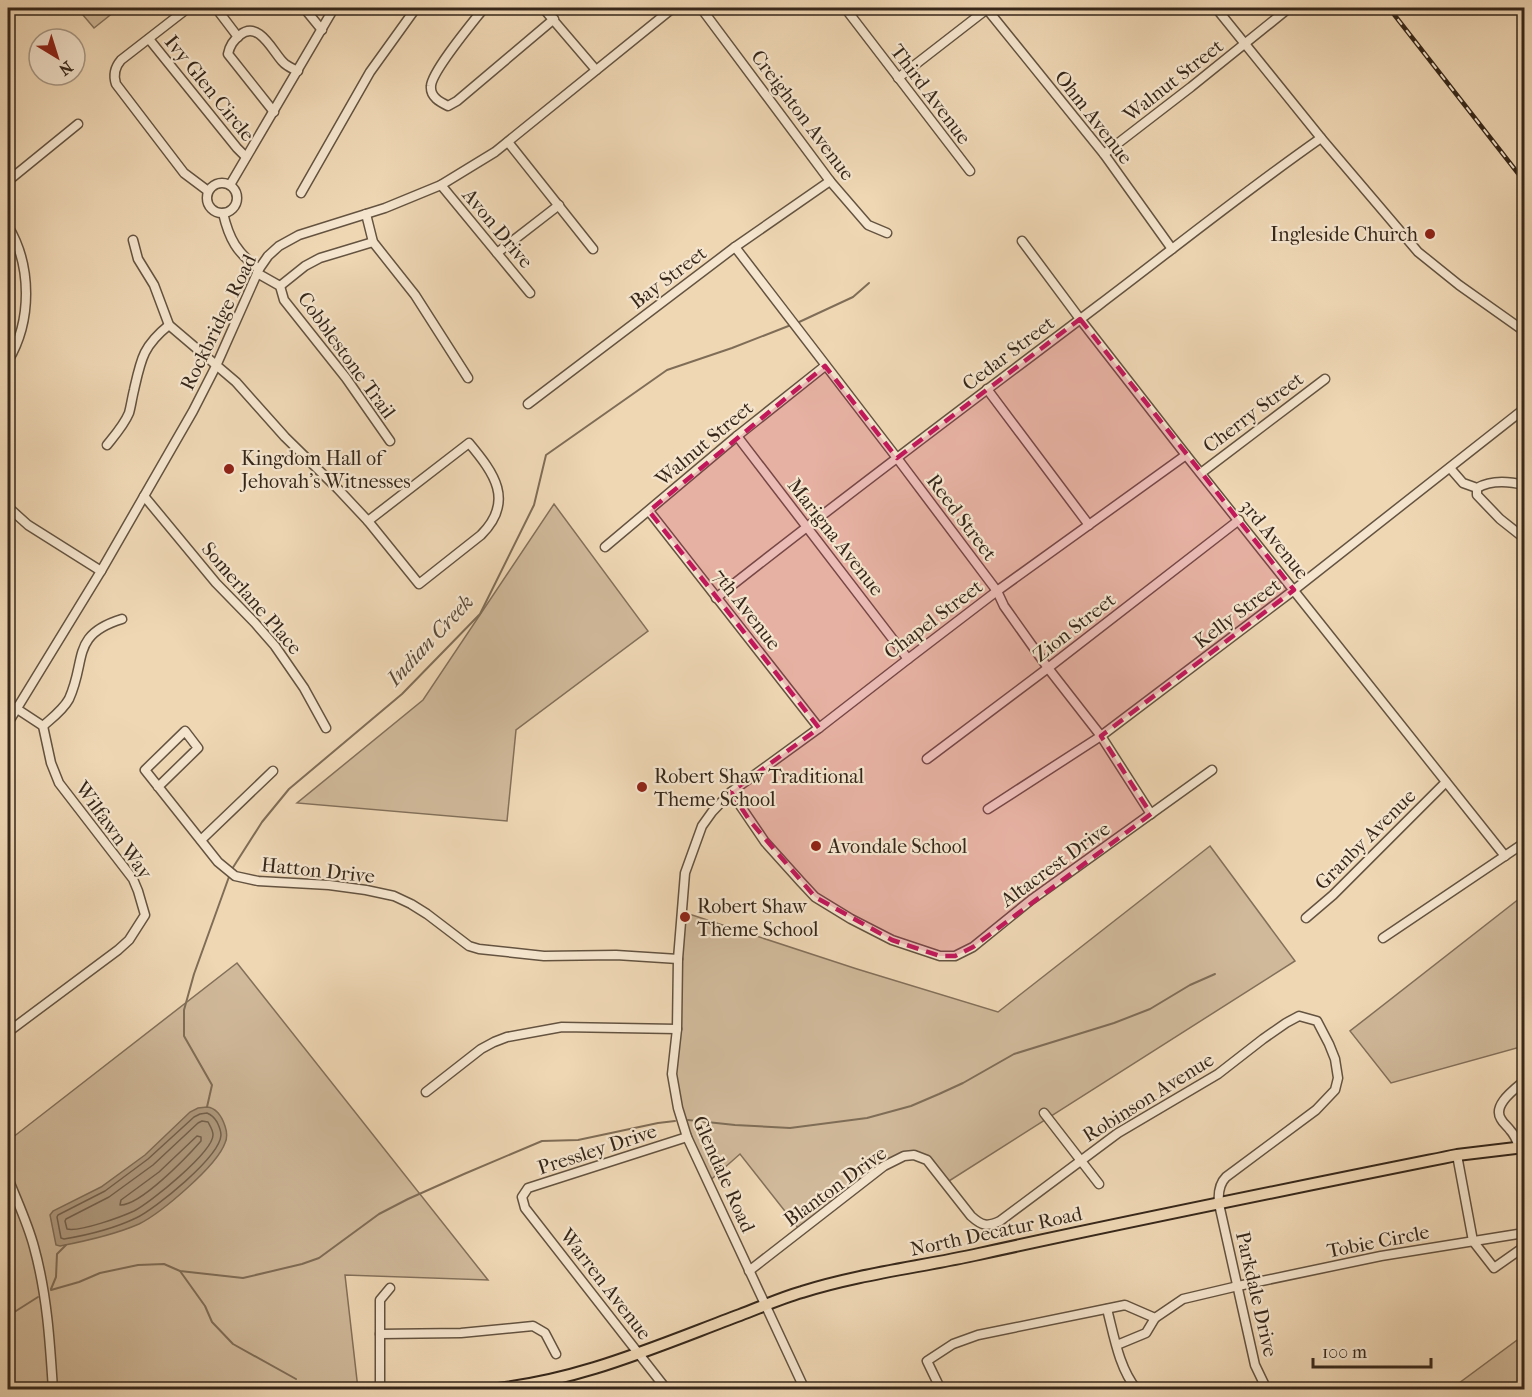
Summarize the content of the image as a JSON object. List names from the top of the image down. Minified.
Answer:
{"streets":{"main road":["North Decatur Road"],"street":["Walnut Street","Ivy Glen Circle","Third Avenue","Creighton Avenue","Ohm Avenue","Avon Drive","Bay Street","Rockbridge Road","Cedar Street","Cobblestone Trail","Cherry Street","Reed Street","Marigna Avenue","3rd Avenue","Somerlane Place","7th Avenue","Kelly Street","Chapel Street","Zion Street","Wilfawn Way","Granby Avenue","Altacrest Drive","Hatton Drive","Robinson Avenue","Pressley Drive","Glendale Road","Blanton Drive","Tobie Circle","Warren Avenue","Parkdale Drive"]},"crossings":[["Walnut Street","Ohm Avenue"],["Walnut Street","Reed Street"],["Walnut Street","Marigna Avenue"],["Walnut Street","7th Avenue"],["Ivy Glen Circle","Rockbridge Road"],["Ivy Glen Circle","Cobblestone Trail"],["Creighton Avenue","Bay Street"],["Ohm Avenue","Cedar Street"],["Avon Drive","Rockbridge Road"],["Bay Street","Reed Street"],["Rockbridge Road","Cobblestone Trail"],["Rockbridge Road","Somerlane Place"],["Cedar Street","Reed Street"],["Cedar Street","Marigna Avenue"],["Cedar Street","3rd Avenue"],["Cedar Street","7th Avenue"],["Cherry Street","3rd Avenue"],["Reed Street","Kelly Street"],["Reed Street","Chapel Street"],["Reed Street","Zion Street"],["Reed Street","Altacrest Drive"],["Marigna Avenue","Chapel Street"],["3rd Avenue","Kelly Street"],["3rd Avenue","Chapel Street"],["3rd Avenue","Zion Street"],["3rd Avenue","Granby Avenue"],["7th Avenue","Chapel Street"],["Chapel Street","Altacrest Drive"],["Chapel Street","Glendale Road"],["Altacrest Drive","Glendale Road"],["Hatton Drive","Glendale Road"],["Robinson Avenue","Blanton Drive"],["Robinson Avenue","North Decatur Road"],["Robinson Avenue","Parkdale Drive"],["Pressley Drive","Glendale Road"],["Pressley Drive","Warren Avenue"],["Glendale Road","Blanton Drive"],["Glendale Road","North Decatur Road"],["North Decatur Road","Warren Avenue"],["North Decatur Road","Parkdale Drive"],["Tobie Circle","Parkdale Drive"]],"water":["Indian Creek"],"places":["Ingleside Church","Kingdom Hall of Jehovah’s Witnesses","Robert Shaw Traditional Theme School","Avondale School","Robert Shaw Theme School"],"scale_bar":"100 m","north":"bottom right"}
